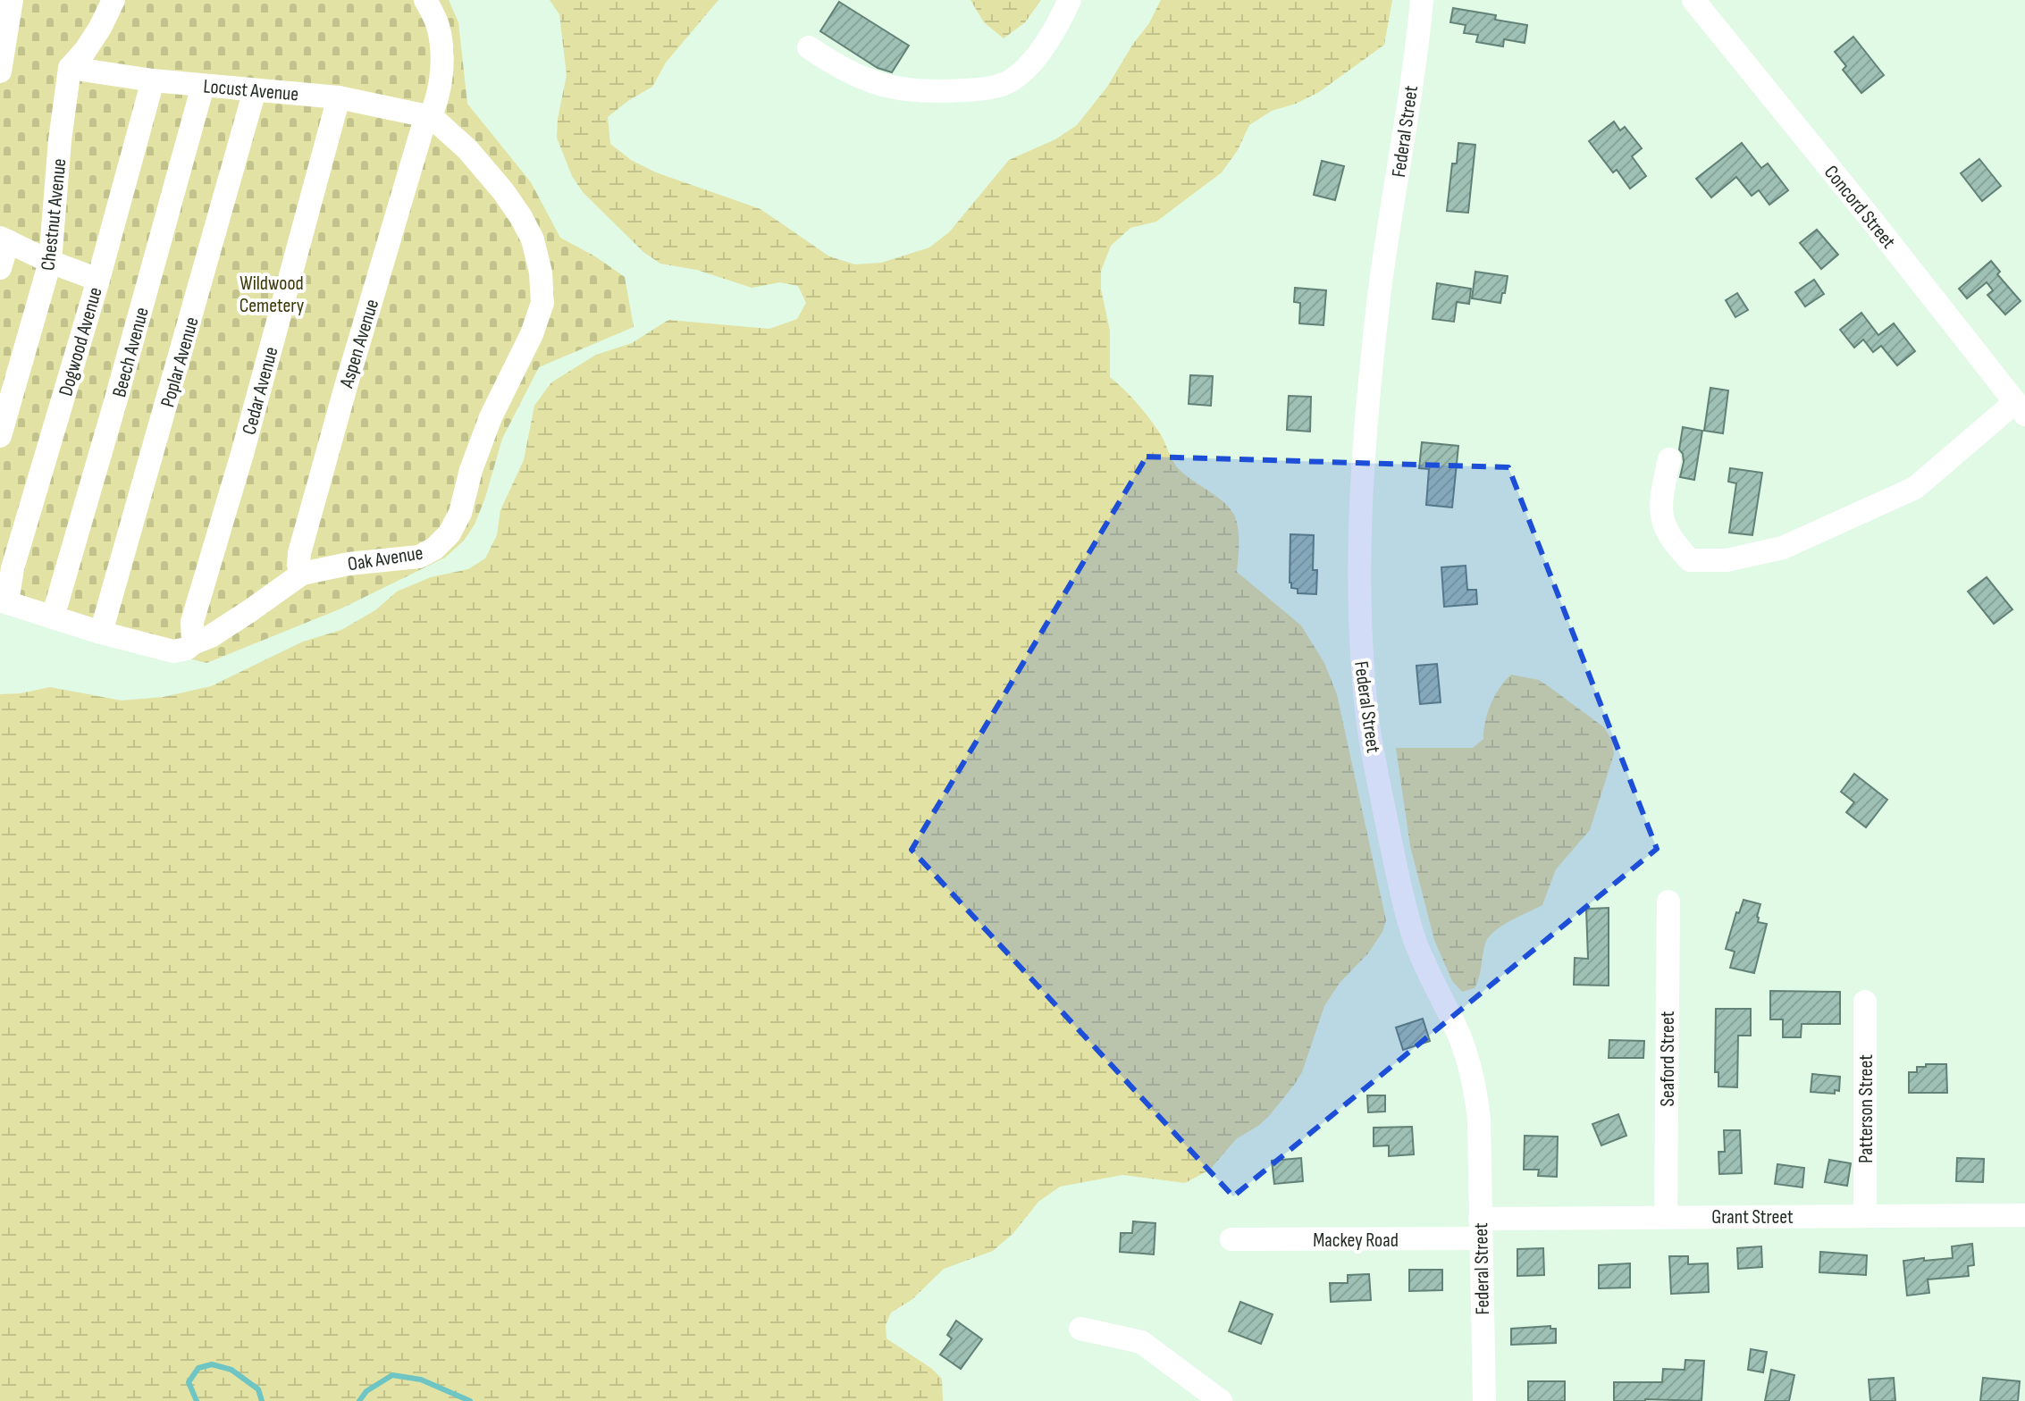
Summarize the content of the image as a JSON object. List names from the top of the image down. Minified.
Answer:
{"streets":{"street":["Locust Avenue","Federal Street","Concord Street","Chestnut Avenue","Dogwood Avenue","Aspen Avenue","Beech Avenue","Poplar Avenue","Cedar Avenue","Oak Avenue","Seaford Street","Patterson Street","Grant Street","Mackey Road"]},"crossings":[["Locust Avenue","Chestnut Avenue"],["Locust Avenue","Dogwood Avenue"],["Locust Avenue","Aspen Avenue"],["Locust Avenue","Beech Avenue"],["Locust Avenue","Poplar Avenue"],["Locust Avenue","Cedar Avenue"],["Locust Avenue","Oak Avenue"],["Federal Street","Grant Street"],["Federal Street","Mackey Road"],["Dogwood Avenue","Oak Avenue"],["Aspen Avenue","Oak Avenue"],["Beech Avenue","Oak Avenue"],["Poplar Avenue","Oak Avenue"],["Cedar Avenue","Oak Avenue"],["Seaford Street","Grant Street"],["Patterson Street","Grant Street"],["Grant Street","Mackey Road"]],"parks":["Wildwood Cemetery"]}
